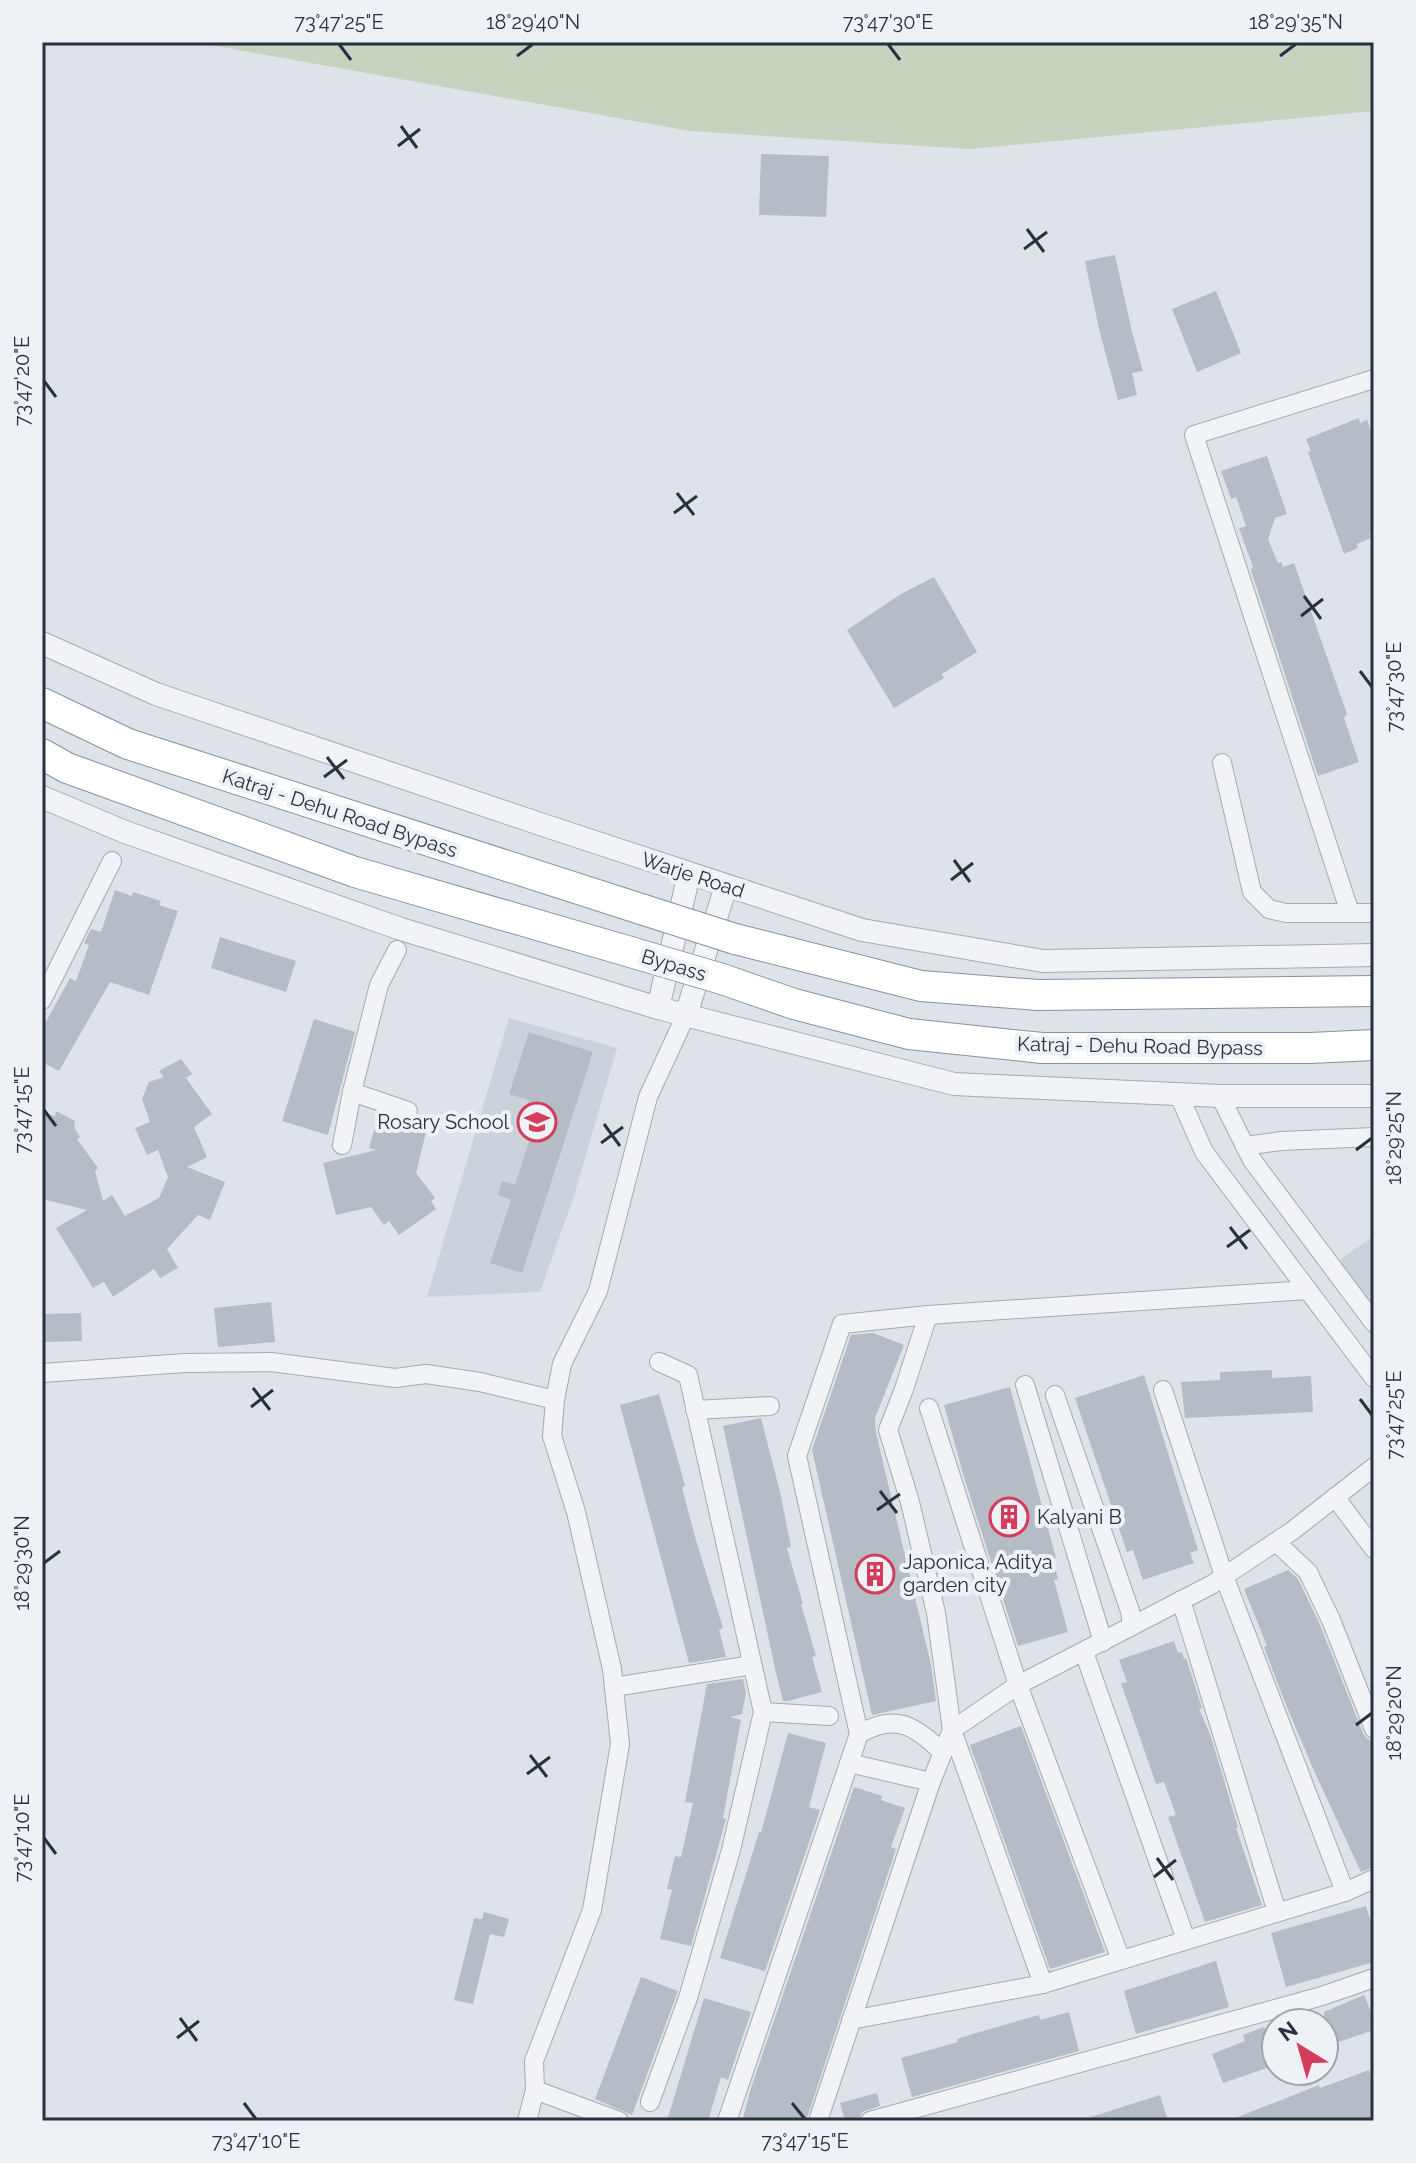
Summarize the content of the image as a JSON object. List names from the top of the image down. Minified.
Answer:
{"streets":{"highway":["Katraj - Dehu Road Bypass","Bypass"],"street":["Warje Road"]},"crossings":[["Katraj - Dehu Road Bypass","Bypass"]],"places":{"school or university":["Rosary School"],"building":["Kalyani B","Japonica, Aditya garden city"]},"north":"top left","coordinates":["73°47'25\"E","18°29'40\"N","73°47'30\"E","18°29'35\"N","73°47'20\"E","73°47'15\"E","18°29'25\"N","18°29'30\"N","18°29'20\"N","73°47'10\"E"]}
